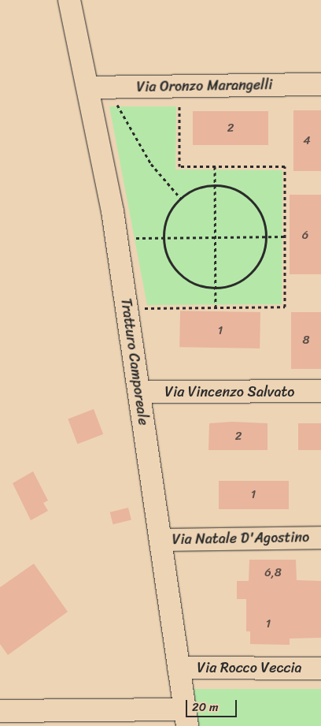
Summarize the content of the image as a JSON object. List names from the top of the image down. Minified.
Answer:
{"streets":{"street":["Via Oronzo Marangelli","Tratturo Camporeale","Via Vincenzo Salvato","Via Natale D'Agostino","Via Rocco Veccia"]},"crossings":[["Via Oronzo Marangelli","Tratturo Camporeale"],["Tratturo Camporeale","Via Vincenzo Salvato"],["Tratturo Camporeale","Via Natale D'Agostino"],["Tratturo Camporeale","Via Rocco Veccia"]],"house_numbers":["2","4","6","1","8","2","1","6,8","1"],"scale_bar":"20 m"}
